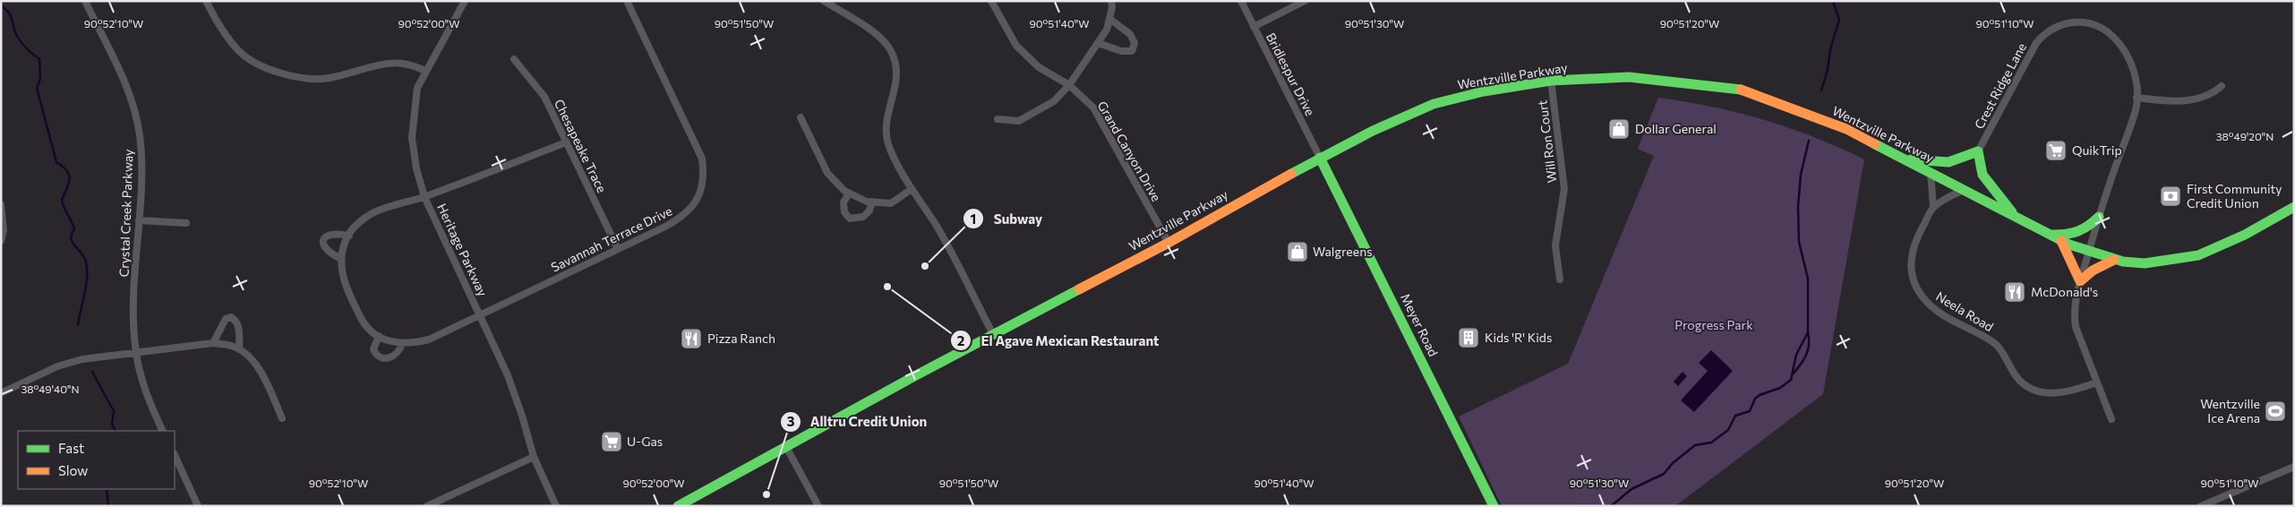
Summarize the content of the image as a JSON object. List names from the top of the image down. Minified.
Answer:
{"streets":{"main road":["Wentzville Parkway","Meyer Road"],"street":["Bridlespur Drive","Crest Ridge Lane","Will Ron Court","Chesapeake Trace","Grand Canyon Drive","Crystal Creek Parkway","Savannah Terrace Drive","Heritage Parkway","Neela Road"]},"crossings":[["Bridlespur Drive","Wentzville Parkway"],["Bridlespur Drive","Meyer Road"],["Wentzville Parkway","Will Ron Court"],["Wentzville Parkway","Grand Canyon Drive"],["Wentzville Parkway","Meyer Road"],["Chesapeake Trace","Savannah Terrace Drive"],["Savannah Terrace Drive","Heritage Parkway"]],"parks":["Progress Park"],"places":{"shop":["Dollar General","Walgreens"],"supermarket":["QuikTrip","U-Gas"],"bank":["First Community Credit Union"],"other":["Subway","El Agave Mexican Restaurant","Alltru Credit Union"],"restaurant":["McDonald's","Pizza Ranch"],"building":["Kids 'R' Kids"],"sports":["Wentzville Ice Arena"]},"legend":["Fast","Slow"],"coordinates":["90°52'10\"W","90°52'00\"W","90°51'50\"W","90°51'40\"W","90°51'20\"W","90°51'30\"W","90°51'10\"W","38°49'20\"N","38°49'40\"N"]}
